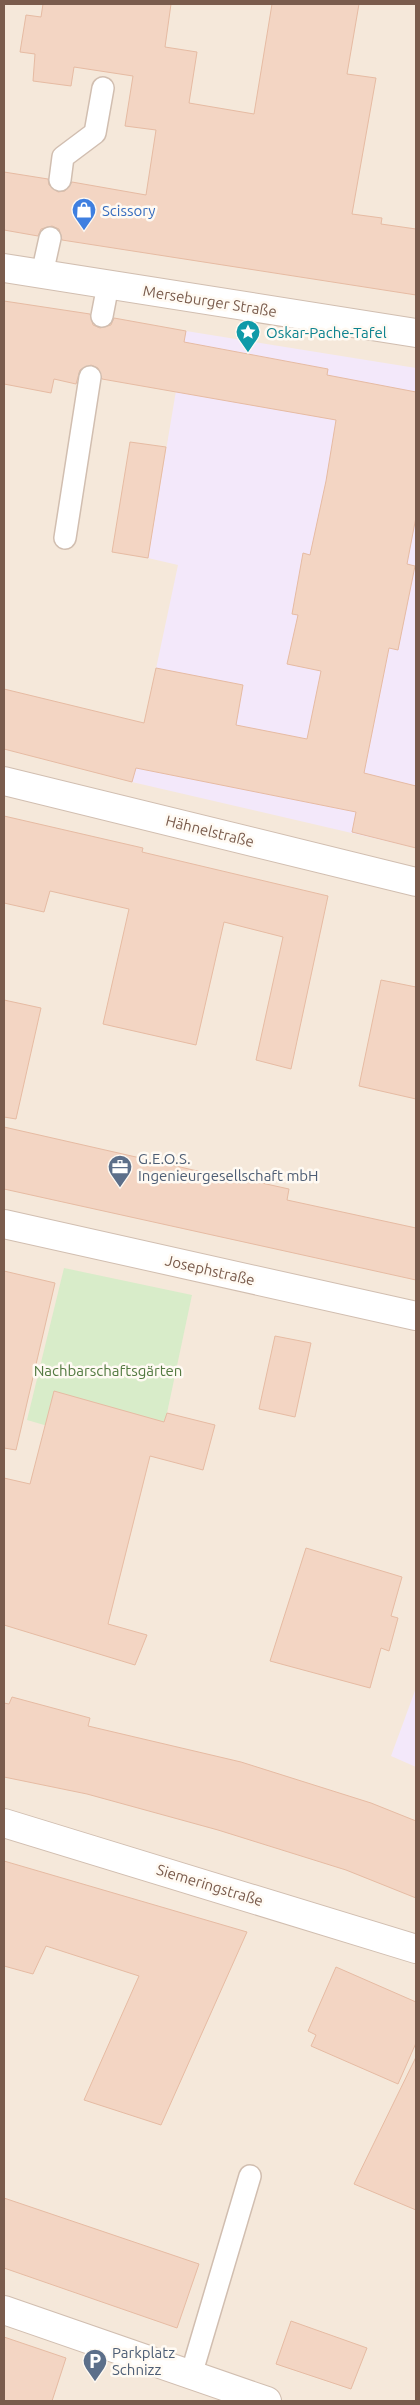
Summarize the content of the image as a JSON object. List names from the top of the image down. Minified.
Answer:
{"streets":{"street":["Merseburger Straße","Hähnelstraße","Josephstraße","Siemeringstraße"]},"parks":["Nachbarschaftsgärten"],"places":{"shop":["Scissory"],"place":["Oskar-Pache-Tafel"],"office":["G.E.O.S. Ingenieurgesellschaft mbH"],"parking":["Parkplatz Schnizz"]}}
